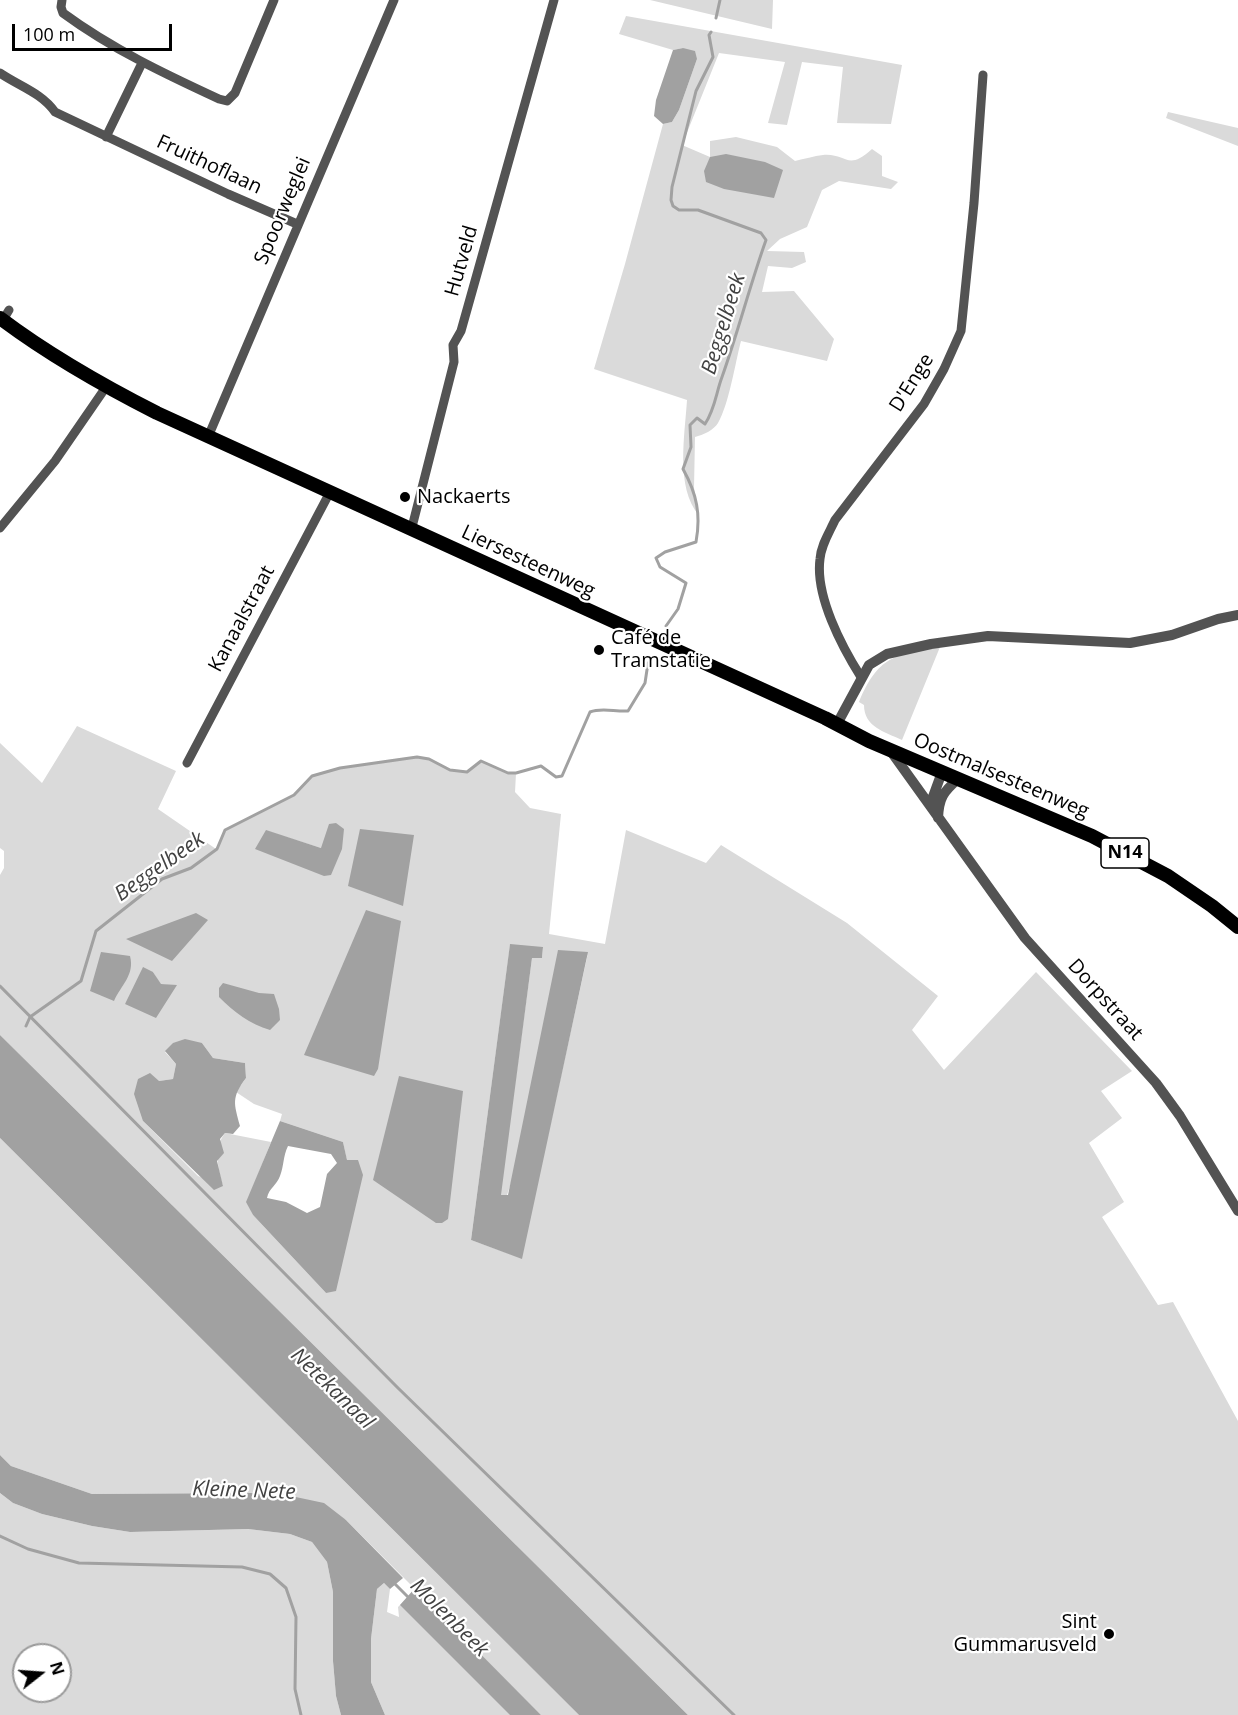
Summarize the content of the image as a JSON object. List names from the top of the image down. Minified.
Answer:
{"streets":{"main road":["Liersesteenweg","Oostmalsesteenweg","N14"],"street":["Fruithoflaan","Spoorweglei","Hutveld","D'Enge","Kanaalstraat","Dorpstraat"]},"crossings":[["Fruithoflaan","Spoorweglei"],["Spoorweglei","Liersesteenweg"],["Hutveld","Liersesteenweg"],["Liersesteenweg","Kanaalstraat"],["Liersesteenweg","Oostmalsesteenweg"],["Oostmalsesteenweg","Dorpstraat"]],"water":["Beggelbeek","Netekanaal","Kleine Nete","Molenbeek"],"places":["Nackaerts","Café de Tramstatie","Sint Gummarusveld"],"scale_bar":"100 m","north":"right"}
